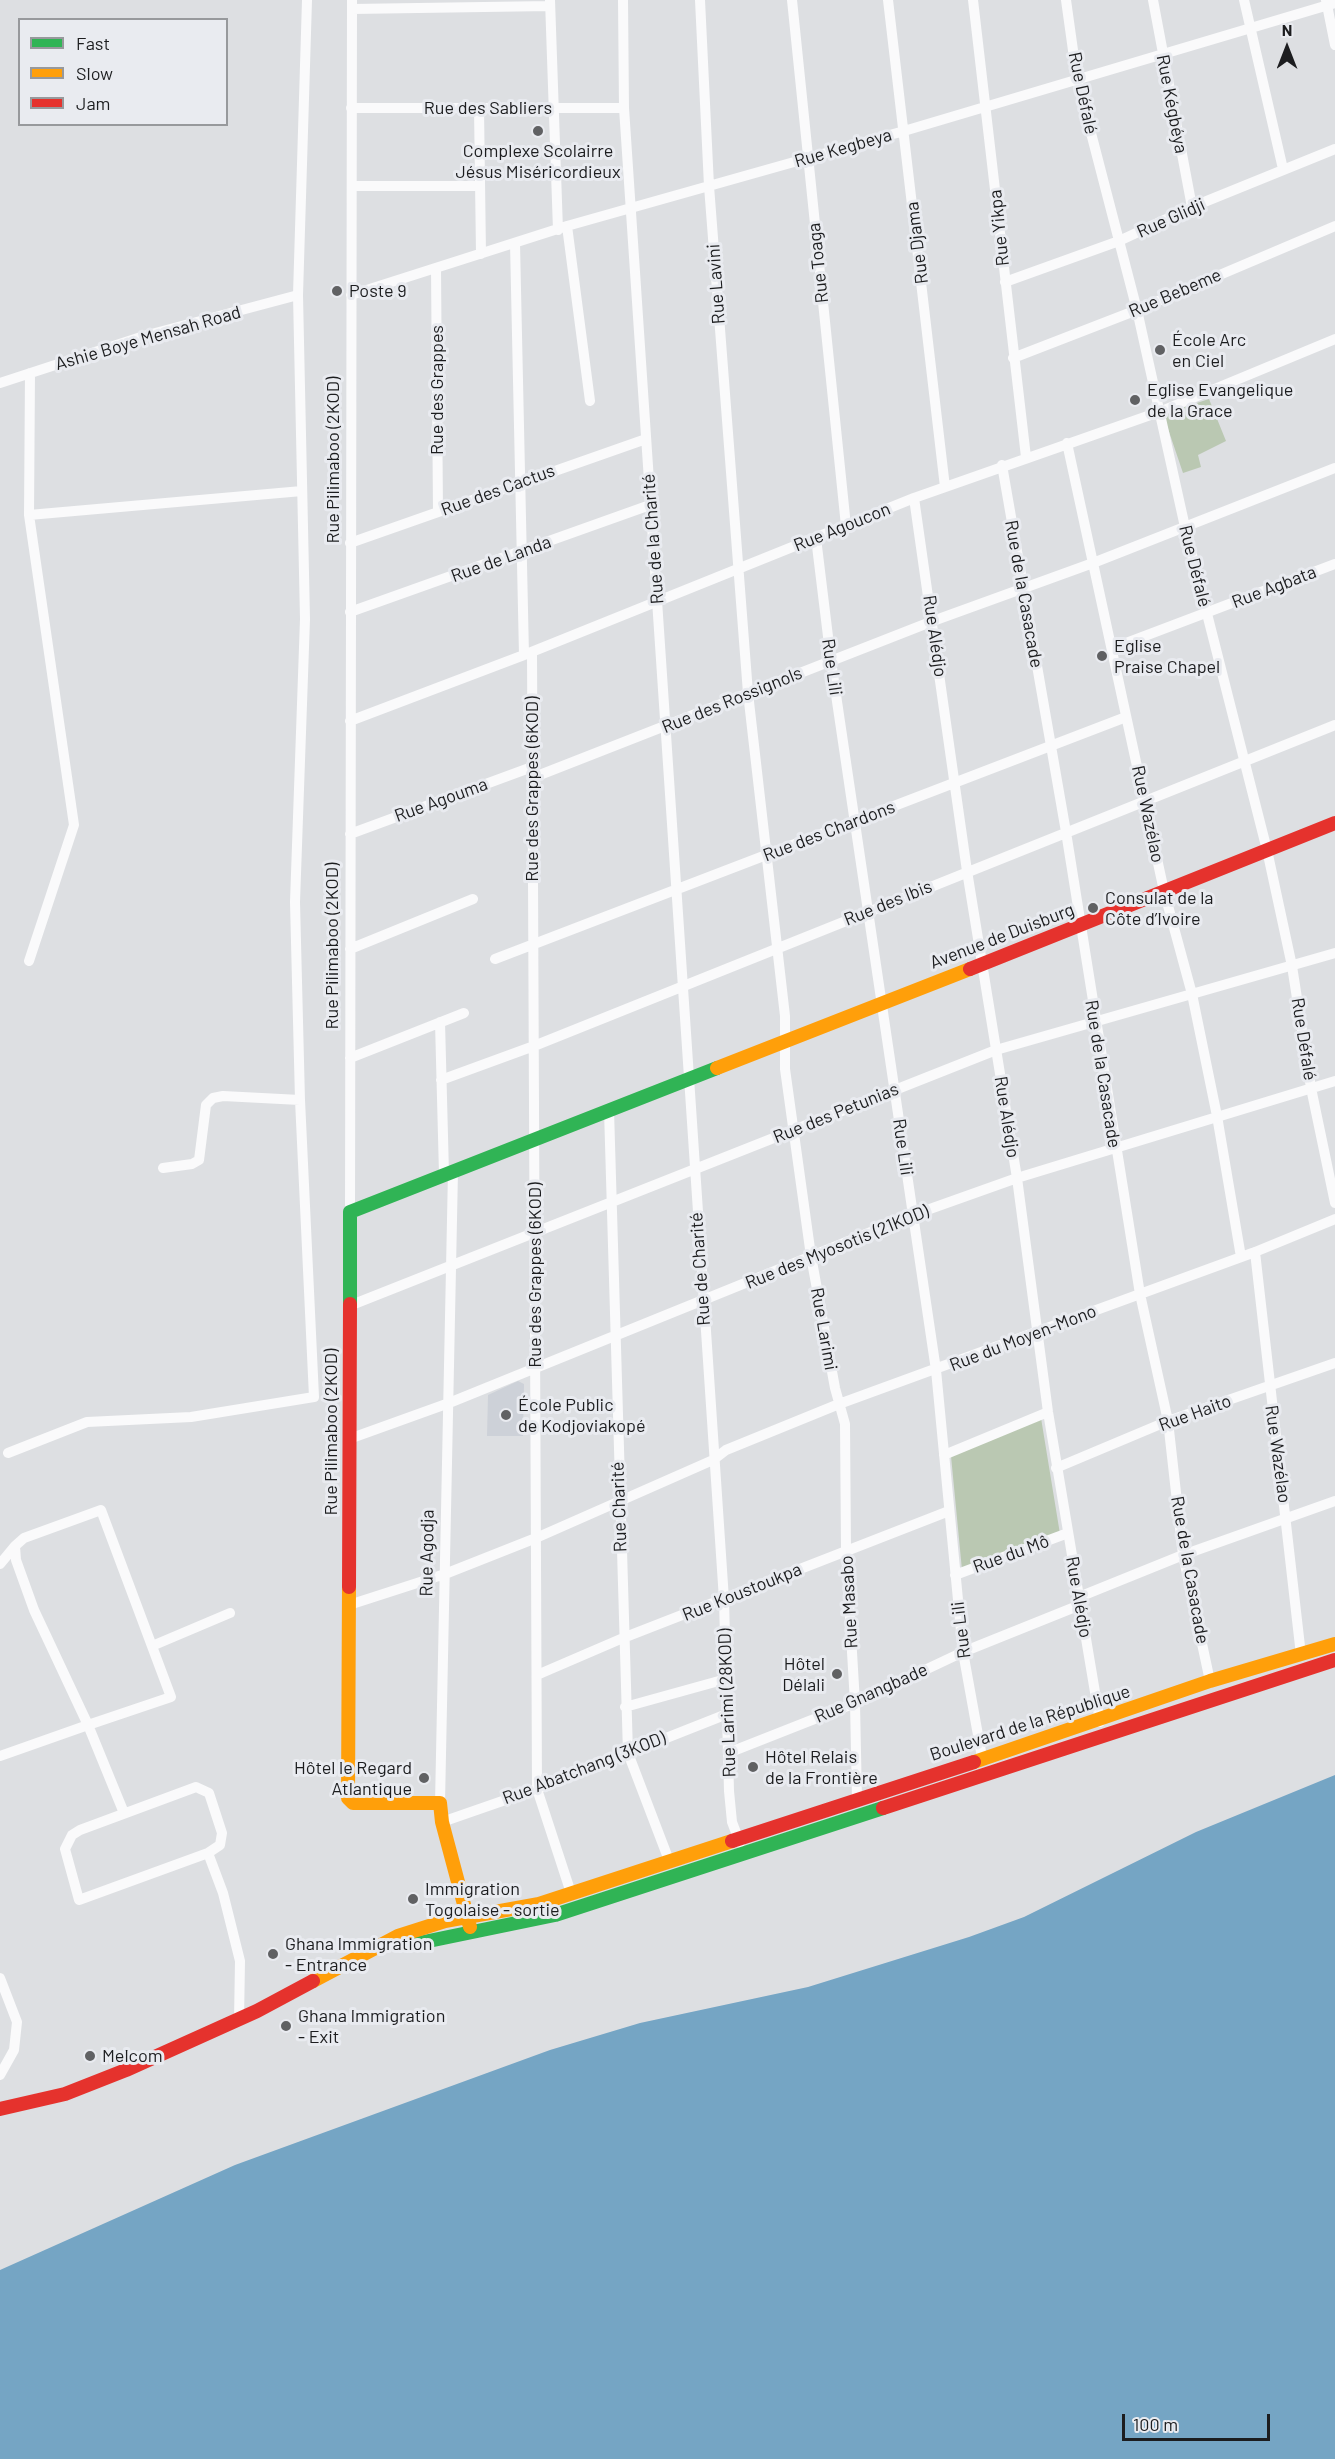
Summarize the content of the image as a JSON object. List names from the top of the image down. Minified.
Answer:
{"streets":{"main road":["Rue Pilimaboo (2KOD)","Avenue de Duisburg","Rue Agodja","Boulevard de la République"],"street":["Rue Défalé","Rue Kégbéya","Rue des Sabliers","Rue Kegbeya","Rue Glidji","Rue Yikpa","Rue Djama","Rue Toaga","Rue Lavini","Rue Bebeme","Ashie Boye Mensah Road","Rue des Grappes","Rue des Cactus","Rue Agoucon","Rue de la Charité","Rue de Landa","Rue Agbata","Rue de la Casacade","Rue Alédjo","Rue Lili","Rue des Rossignols","Rue des Grappes (6KOD)","Rue Agouma","Rue Wazélao","Rue des Chardons","Rue des Ibis","Rue des Petunias","Rue des Myosotis (21KOD)","Rue de Charité","Rue Larimi","Rue du Moyen-Mono","Rue Haito","Rue Charité","Rue du Mô","Rue Koustoukpa","Rue Masabo","Rue Gnangbade","Rue Larimi (28KOD)","Rue Abatchang (3KOD)"]},"crossings":[["Rue Défalé","Rue Kegbeya"],["Rue Défalé","Rue Glidji"],["Rue Défalé","Rue Bebeme"],["Rue Défalé","Rue Agoucon"],["Rue Défalé","Rue Agbata"],["Rue Défalé","Rue des Rossignols"],["Rue Défalé","Rue des Ibis"],["Rue Défalé","Avenue de Duisburg"],["Rue Défalé","Rue des Petunias"],["Rue Défalé","Rue des Myosotis (21KOD)"],["Rue Kégbéya","Rue Kegbeya"],["Rue Kégbéya","Rue Glidji"],["Rue des Sabliers","Rue Pilimaboo (2KOD)"],["Rue des Sabliers","Rue de la Charité"],["Rue Kegbeya","Rue Yikpa"],["Rue Kegbeya","Rue Djama"],["Rue Kegbeya","Rue Toaga"],["Rue Kegbeya","Rue Lavini"],["Rue Kegbeya","Rue des Grappes"],["Rue Kegbeya","Rue Pilimaboo (2KOD)"],["Rue Kegbeya","Rue de la Charité"],["Rue Kegbeya","Rue des Grappes (6KOD)"],["Rue Glidji","Rue Yikpa"],["Rue Yikpa","Rue Bebeme"],["Rue Yikpa","Rue Agoucon"],["Rue Djama","Rue Agoucon"],["Rue Toaga","Rue Agoucon"],["Rue Lavini","Rue Agoucon"],["Rue Lavini","Rue des Rossignols"],["Rue Lavini","Rue des Chardons"],["Rue Lavini","Rue Larimi"],["Rue des Grappes","Rue des Cactus"],["Rue Pilimaboo (2KOD)","Rue des Cactus"],["Rue Pilimaboo (2KOD)","Rue Agoucon"],["Rue Pilimaboo (2KOD)","Rue de Landa"],["Rue Pilimaboo (2KOD)","Rue Agouma"],["Rue Pilimaboo (2KOD)","Avenue de Duisburg"],["Rue Pilimaboo (2KOD)","Rue des Petunias"],["Rue Pilimaboo (2KOD)","Rue des Myosotis (21KOD)"],["Rue Pilimaboo (2KOD)","Rue du Moyen-Mono"],["Rue Pilimaboo (2KOD)","Rue Agodja"],["Rue des Cactus","Rue de la Charité"],["Rue des Cactus","Rue des Grappes (6KOD)"],["Rue Agoucon","Rue de la Charité"],["Rue Agoucon","Rue de la Casacade"],["Rue Agoucon","Rue Alédjo"],["Rue Agoucon","Rue Lili"],["Rue Agoucon","Rue des Grappes (6KOD)"],["Rue Agoucon","Rue Wazélao"],["Rue de la Charité","Rue de Landa"],["Rue de la Charité","Rue des Rossignols"],["Rue de la Charité","Rue des Chardons"],["Rue de la Charité","Rue des Ibis"],["Rue de la Charité","Avenue de Duisburg"],["Rue de la Charité","Rue de Charité"],["Rue de Landa","Rue des Grappes (6KOD)"],["Rue Agbata","Rue Wazélao"],["Rue de la Casacade","Rue des Rossignols"],["Rue de la Casacade","Rue des Chardons"],["Rue de la Casacade","Rue des Ibis"],["Rue de la Casacade","Avenue de Duisburg"],["Rue de la Casacade","Rue des Petunias"],["Rue de la Casacade","Rue des Myosotis (21KOD)"],["Rue de la Casacade","Rue du Moyen-Mono"],["Rue de la Casacade","Rue Haito"],["Rue de la Casacade","Rue Gnangbade"],["Rue de la Casacade","Boulevard de la République"],["Rue Alédjo","Rue des Rossignols"],["Rue Alédjo","Rue des Chardons"],["Rue Alédjo","Rue des Ibis"],["Rue Alédjo","Avenue de Duisburg"],["Rue Alédjo","Rue des Petunias"],["Rue Alédjo","Rue des Myosotis (21KOD)"],["Rue Alédjo","Rue du Moyen-Mono"],["Rue Alédjo","Rue Haito"],["Rue Alédjo","Rue du Mô"],["Rue Alédjo","Rue Gnangbade"],["Rue Alédjo","Boulevard de la République"],["Rue Lili","Rue des Rossignols"],["Rue Lili","Rue des Chardons"],["Rue Lili","Rue des Ibis"],["Rue Lili","Avenue de Duisburg"],["Rue Lili","Rue des Petunias"],["Rue Lili","Rue des Myosotis (21KOD)"],["Rue Lili","Rue du Moyen-Mono"],["Rue Lili","Rue du Mô"],["Rue Lili","Rue Koustoukpa"],["Rue Lili","Rue Gnangbade"],["Rue Lili","Boulevard de la République"],["Rue des Rossignols","Rue des Grappes (6KOD)"],["Rue des Rossignols","Rue Agouma"],["Rue des Rossignols","Rue Wazélao"],["Rue des Grappes (6KOD)","Rue Agouma"],["Rue des Grappes (6KOD)","Rue des Chardons"],["Rue des Grappes (6KOD)","Rue des Ibis"],["Rue des Grappes (6KOD)","Avenue de Duisburg"],["Rue des Grappes (6KOD)","Rue des Petunias"],["Rue des Grappes (6KOD)","Rue des Myosotis (21KOD)"],["Rue des Grappes (6KOD)","Rue du Moyen-Mono"],["Rue des Grappes (6KOD)","Rue Koustoukpa"],["Rue des Grappes (6KOD)","Boulevard de la République"],["Rue des Grappes (6KOD)","Rue Abatchang (3KOD)"],["Rue Wazélao","Rue des Chardons"],["Rue Wazélao","Rue des Ibis"],["Rue Wazélao","Avenue de Duisburg"],["Rue Wazélao","Rue des Petunias"],["Rue Wazélao","Rue des Myosotis (21KOD)"],["Rue Wazélao","Rue du Moyen-Mono"],["Rue Wazélao","Rue Haito"],["Rue Wazélao","Rue Gnangbade"],["Rue Wazélao","Boulevard de la République"],["Rue des Chardons","Rue Larimi"],["Rue des Ibis","Rue Larimi"],["Rue des Ibis","Rue Agodja"],["Avenue de Duisburg","Rue de Charité"],["Avenue de Duisburg","Rue Larimi"],["Avenue de Duisburg","Rue Charité"],["Avenue de Duisburg","Rue Agodja"],["Rue des Petunias","Rue de Charité"],["Rue des Petunias","Rue Larimi"],["Rue des Petunias","Rue Charité"],["Rue des Petunias","Rue Agodja"],["Rue des Myosotis (21KOD)","Rue de Charité"],["Rue des Myosotis (21KOD)","Rue Larimi"],["Rue des Myosotis (21KOD)","Rue Charité"],["Rue des Myosotis (21KOD)","Rue Agodja"],["Rue de Charité","Rue du Moyen-Mono"],["Rue de Charité","Rue Larimi (28KOD)"],["Rue Larimi","Rue du Moyen-Mono"],["Rue Larimi","Rue Masabo"],["Rue du Moyen-Mono","Rue Charité"],["Rue du Moyen-Mono","Rue Agodja"],["Rue du Moyen-Mono","Rue Masabo"],["Rue du Moyen-Mono","Rue Larimi (28KOD)"],["Rue Charité","Rue Koustoukpa"],["Rue Charité","Boulevard de la République"],["Rue Charité","Rue Abatchang (3KOD)"],["Rue Agodja","Boulevard de la République"],["Rue Agodja","Rue Abatchang (3KOD)"],["Rue Koustoukpa","Rue Masabo"],["Rue Koustoukpa","Rue Larimi (28KOD)"],["Rue Masabo","Rue Gnangbade"],["Rue Masabo","Boulevard de la République"],["Rue Gnangbade","Rue Larimi (28KOD)"],["Rue Larimi (28KOD)","Boulevard de la République"],["Rue Larimi (28KOD)","Rue Abatchang (3KOD)"]],"places":["Complexe Scolairre Jésus Miséricordieux","Poste 9","École Arc en Ciel","Eglise Evangelique de la Grace","Eglise Praise Chapel","Consulat de la Côte d’Ivoire","École Public de Kodjoviakopé","Hôtel Délali","Hôtel Relais de la Frontière","Hôtel le Regard Atlantique","Immigration Togolaise - sortie","Ghana Immigration - Entrance","Ghana Immigration - Exit","Melcom"],"legend":["Fast","Slow","Jam"],"scale_bar":"100 m","north":"top"}
